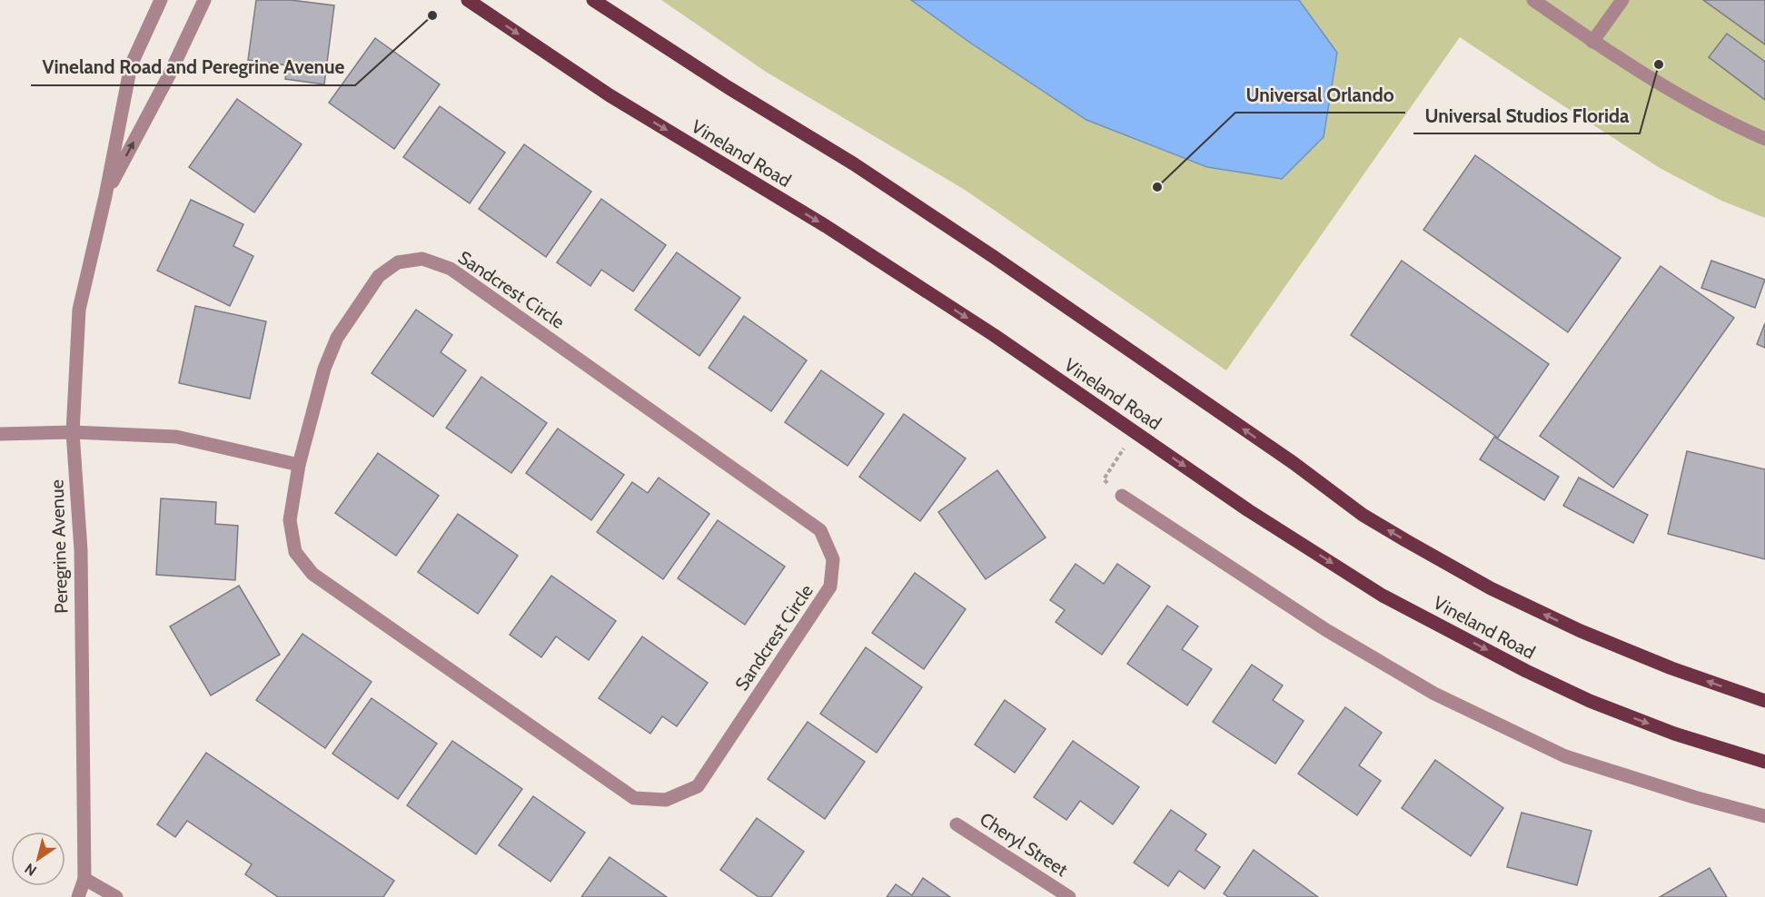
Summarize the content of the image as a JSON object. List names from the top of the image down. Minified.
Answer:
{"streets":{"main road":["Vineland Road"],"street":["Sandcrest Circle","Peregrine Avenue","Cheryl Street"]},"places":["Vineland Road and Peregrine Avenue","Universal Studios Florida","Universal Orlando"],"north":"bottom left"}
